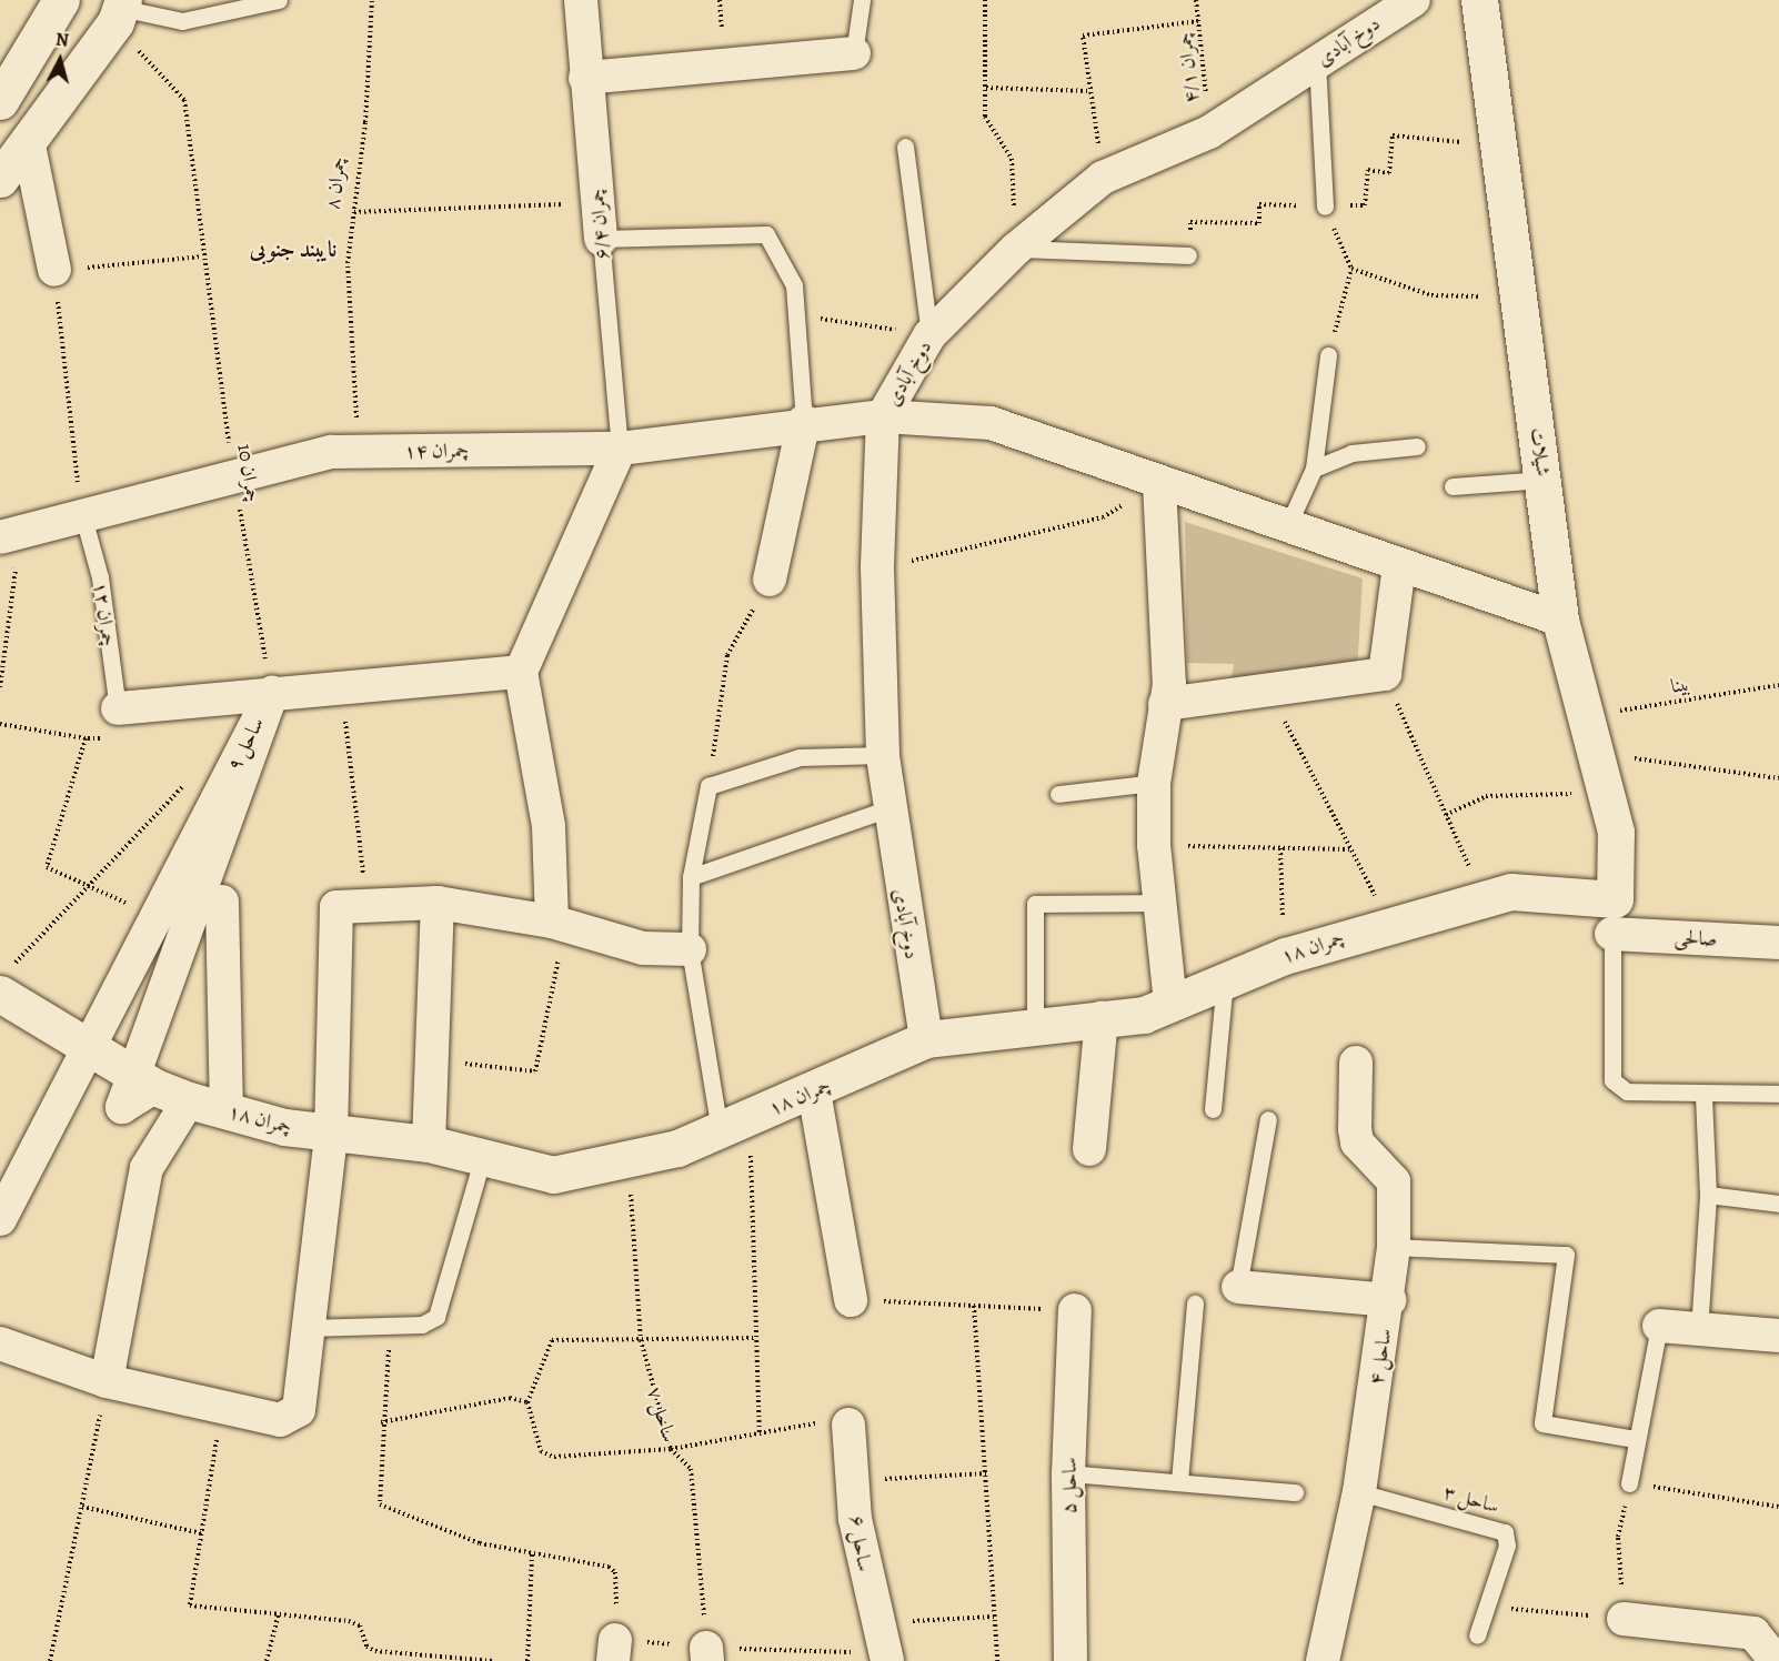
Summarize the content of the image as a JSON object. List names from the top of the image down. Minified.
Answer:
{"streets":{"street":["دوخ آبادی","چمران ۶/۴","چمران ۱۴","شیلات","ساحل ۹","صالحی","چمران ۱۸","ساحل ۴","ساحل ۵","ساحل ۶"],"lane":["چمران ۱۲","ساحل ۳"],"path":["چمران ۴/۱","چمران ۸","چمران 10","بینا","ساحل ۷"]},"crossings":[["دوخ آبادی","چمران ۴/۱"],["دوخ آبادی","چمران ۱۴"],["دوخ آبادی","چمران ۱۸"],["چمران ۸","چمران ۱۴"],["چمران ۶/۴","چمران ۱۴"],["چمران ۱۴","شیلات"],["چمران ۱۴","چمران 10"],["چمران ۱۴","چمران ۱۲"],["شیلات","بینا"],["شیلات","صالحی"],["شیلات","چمران ۱۸"],["چمران 10","ساحل ۹"],["ساحل ۹","چمران ۱۸"],["صالحی","چمران ۱۸"],["چمران ۱۸","ساحل ۷"],["ساحل ۴","ساحل ۳"]],"districts":["نایبند جنوبی"],"north":"top"}
